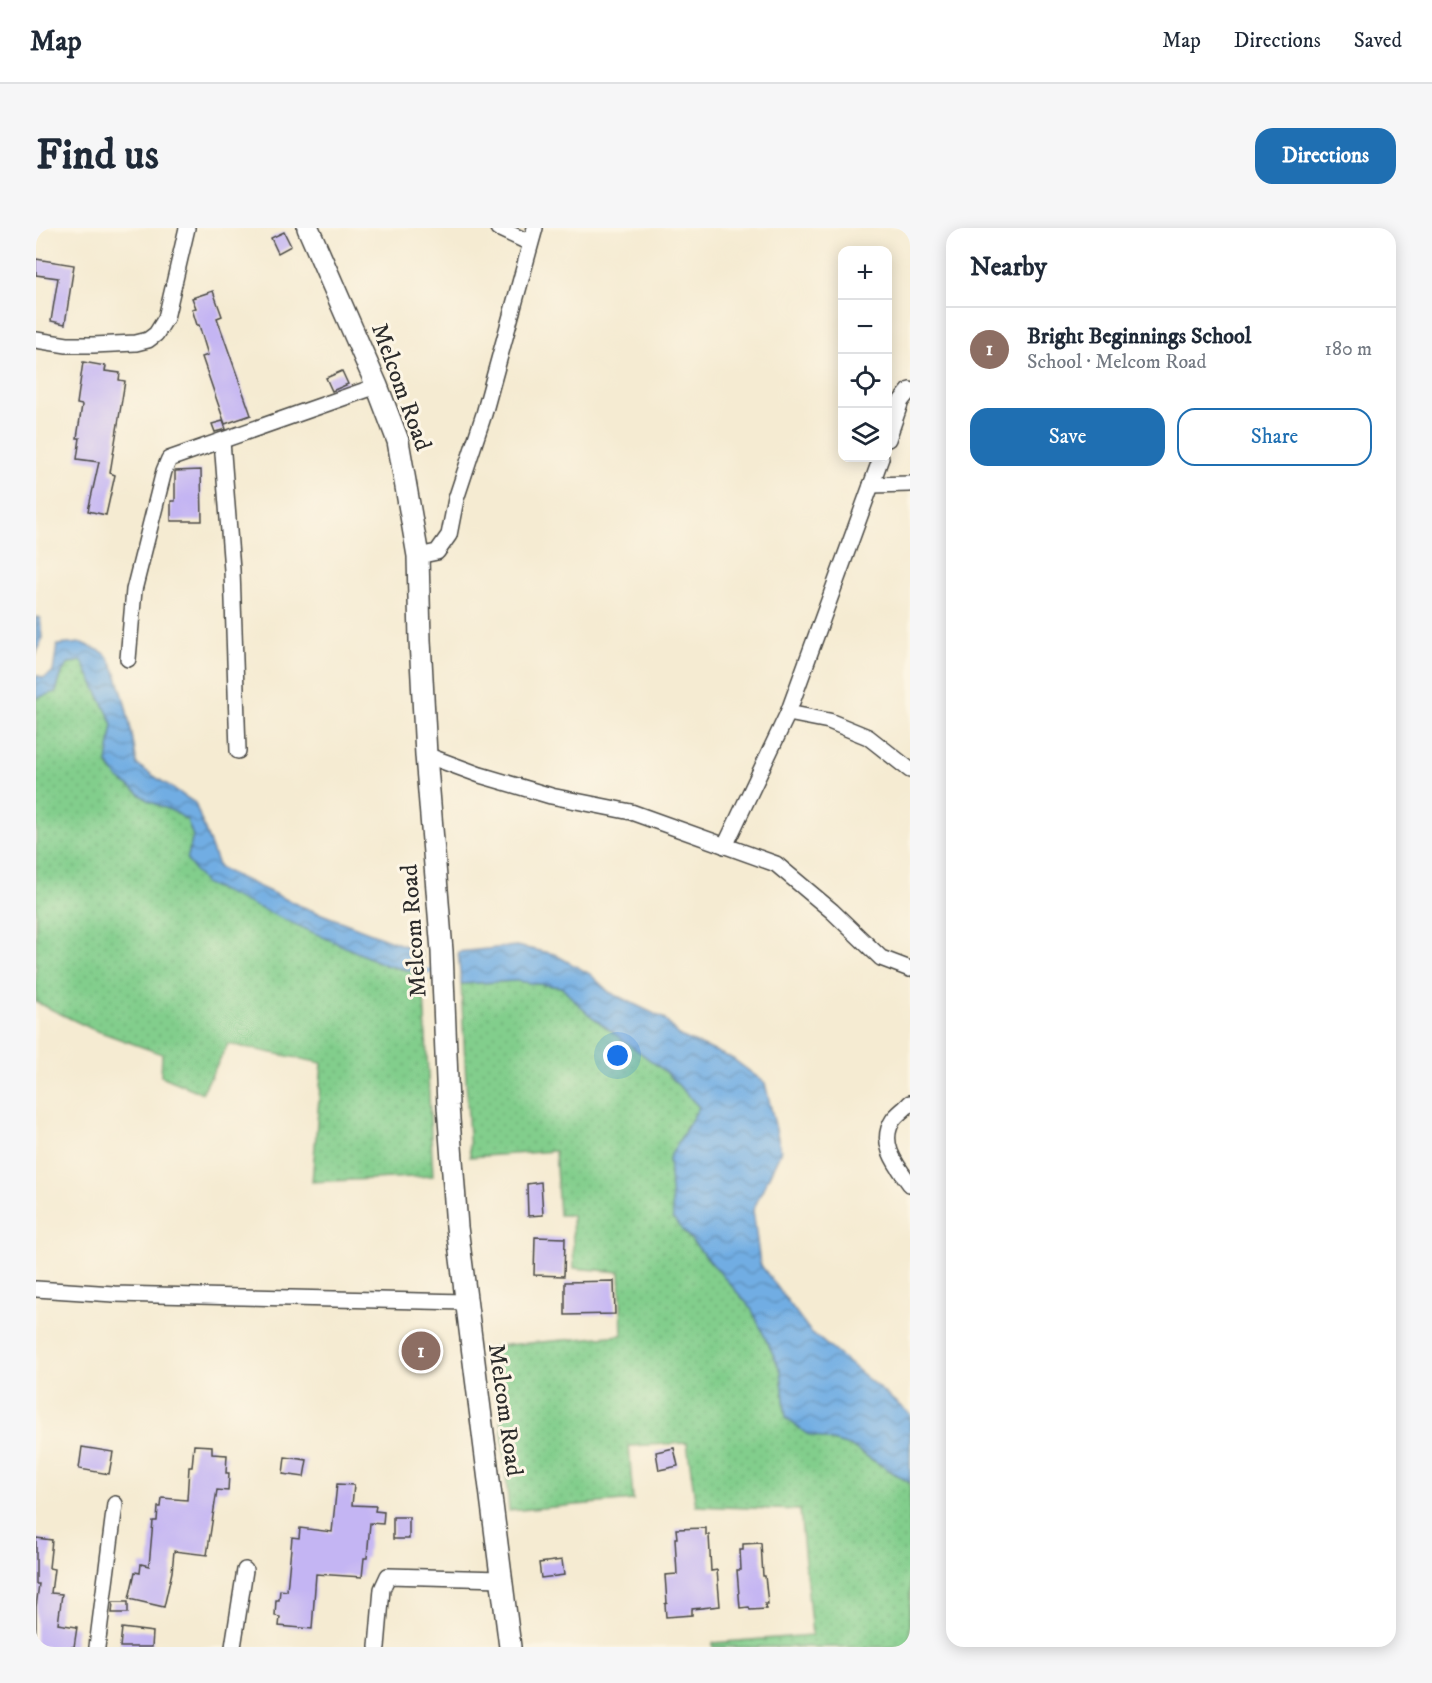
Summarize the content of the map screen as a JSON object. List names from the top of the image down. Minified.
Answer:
{"streets":{"main road":["Melcom Road"]},"page":{"header":"Map","nav":["Map","Directions","Saved"],"buttons":["Directions",["Save","Share"]],"title":"Find us","heading":"Nearby","map_buttons":["+","−"],"list":[{"mark":"1","name":"Bright Beginnings School","note":"School · Melcom Road","value":"180 m"}],"pins":"1"}}
